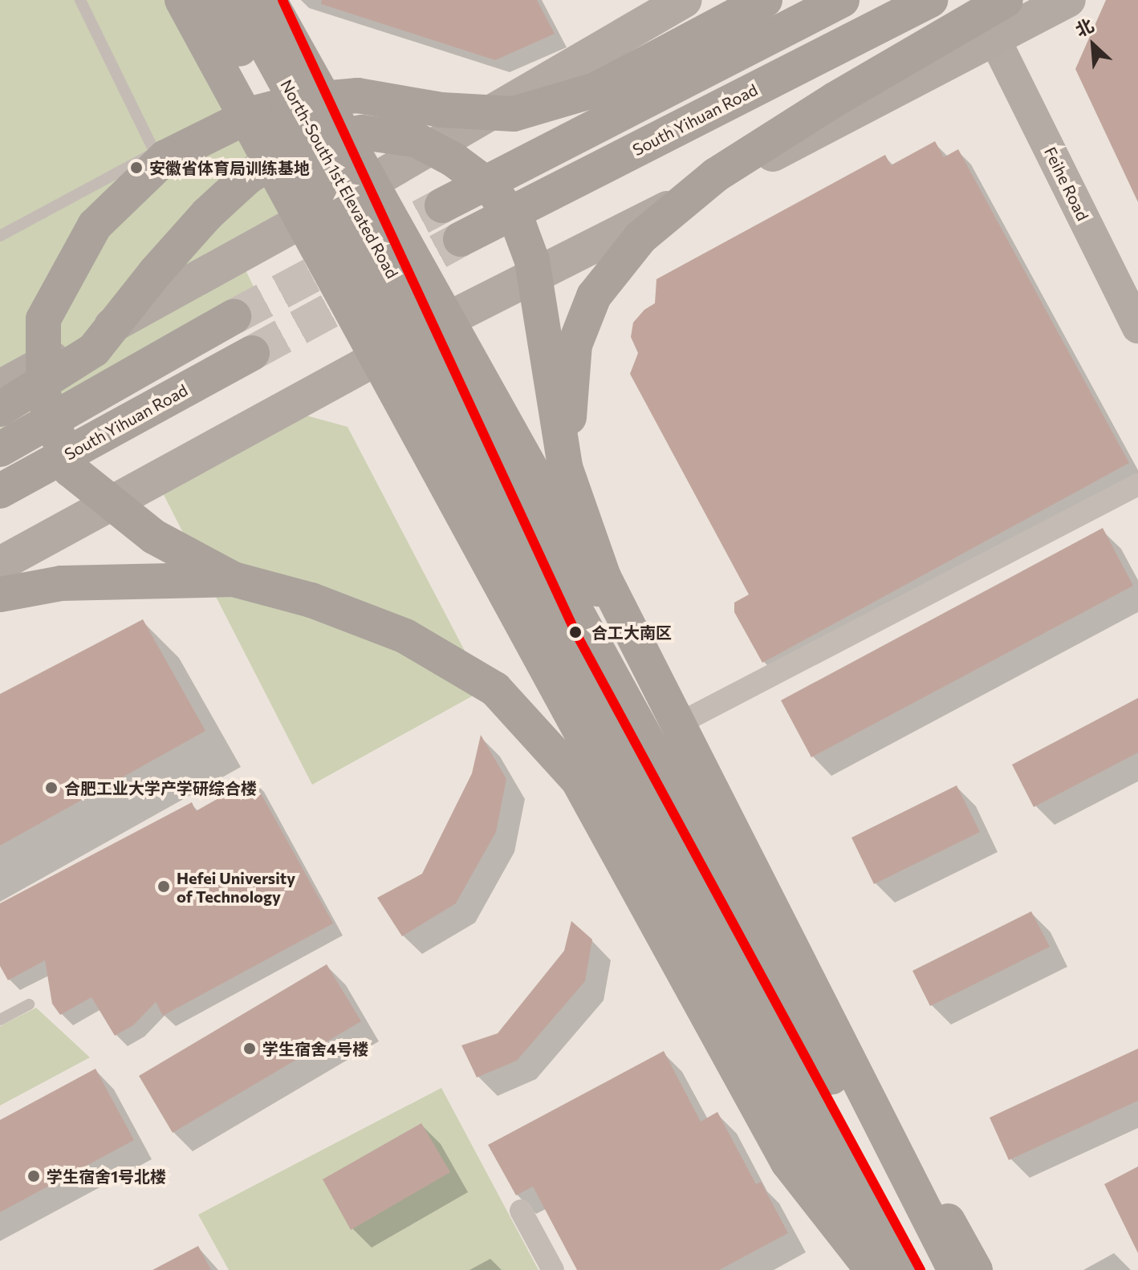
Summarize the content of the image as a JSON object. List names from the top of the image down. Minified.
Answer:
{"streets":{"highway":["South Yihuan Road","North-South 1st Elevated Road"],"street":["Feihe Road"]},"places":["安徽省体育局训练基地","合工大南区","合肥工业大学产学研综合楼","Hefei University of Technology","学生宿舍4号楼","学生宿舍1号北楼"],"north":"top left"}
